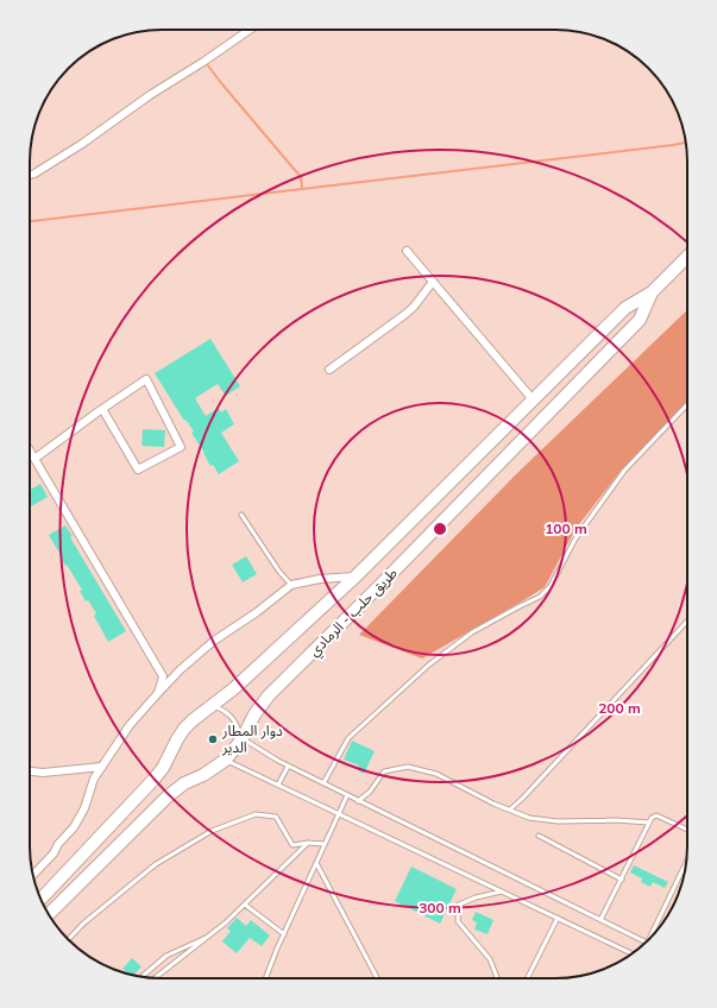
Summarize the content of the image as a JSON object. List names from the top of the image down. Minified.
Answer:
{"streets":{"highway":["طريق حلب - الرمادي"]},"places":["دوار المطار الدير"],"rings":["100 m","200 m","300 m"]}
